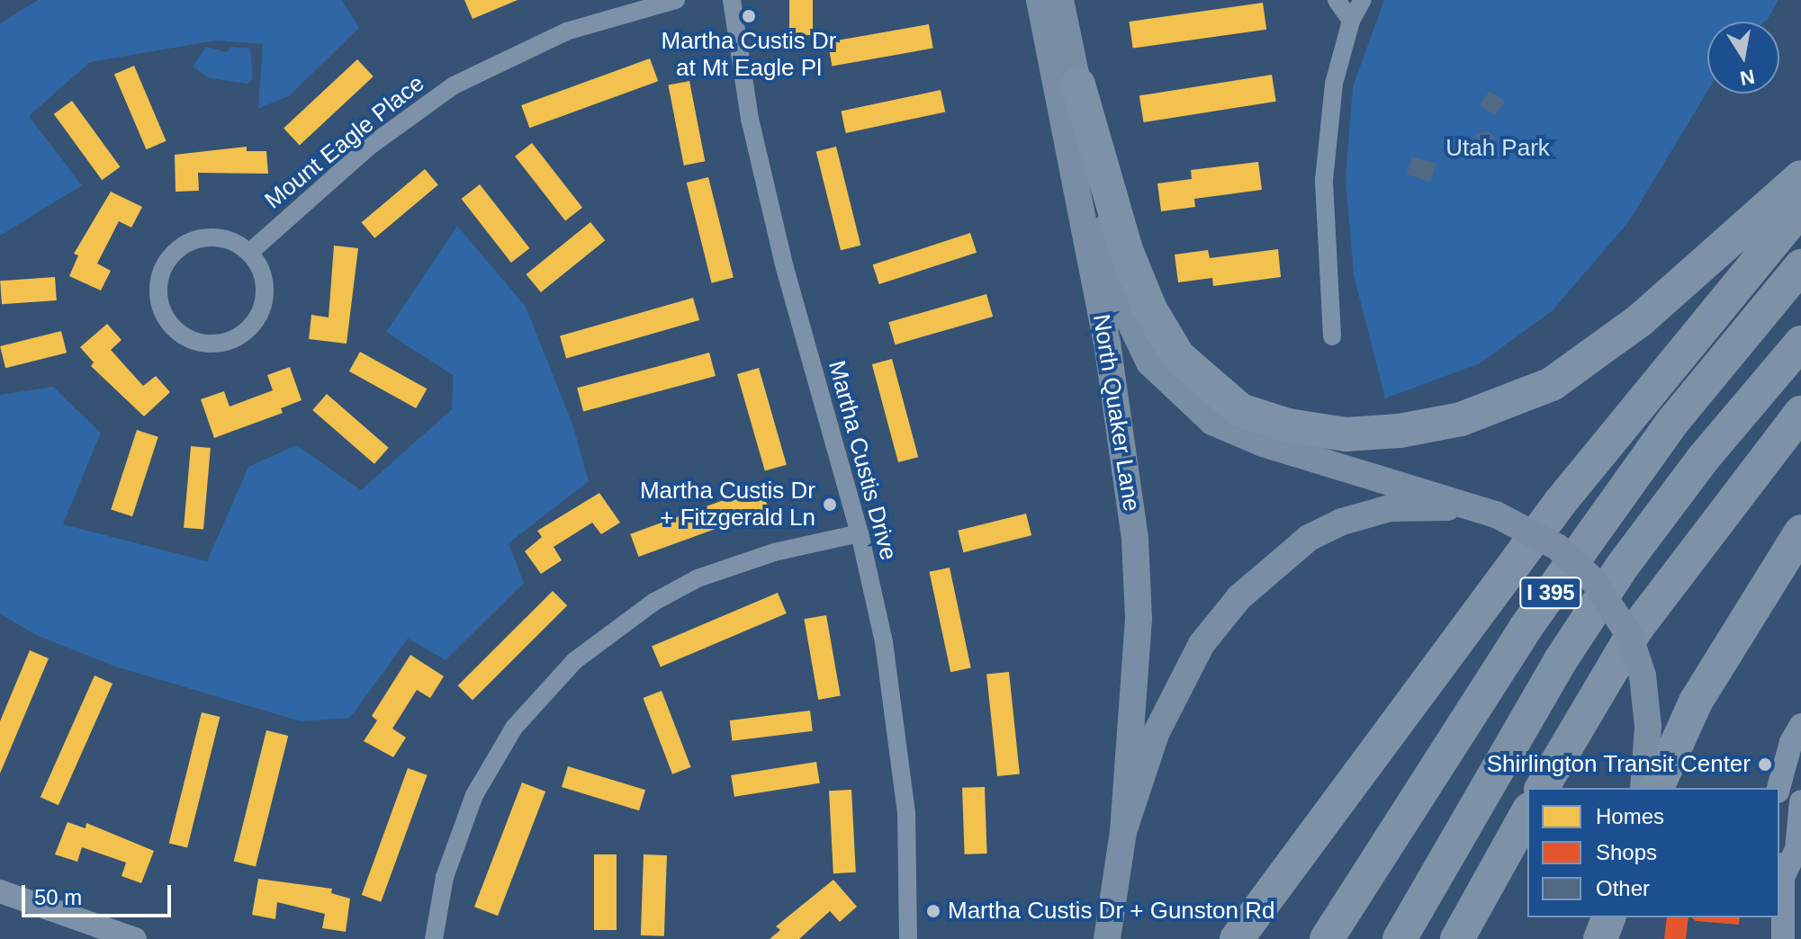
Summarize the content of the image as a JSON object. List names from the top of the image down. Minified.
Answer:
{"streets":{"highway":["I 395"],"main road":["North Quaker Lane"],"street":["Mount Eagle Place","Martha Custis Drive"]},"parks":["Utah Park"],"places":["Martha Custis Dr at Mt Eagle Pl","Martha Custis Dr + Fitzgerald Ln","Shirlington Transit Center","Martha Custis Dr + Gunston Rd"],"legend":["Homes","Shops","Other"],"scale_bar":"50 m","north":"bottom"}
